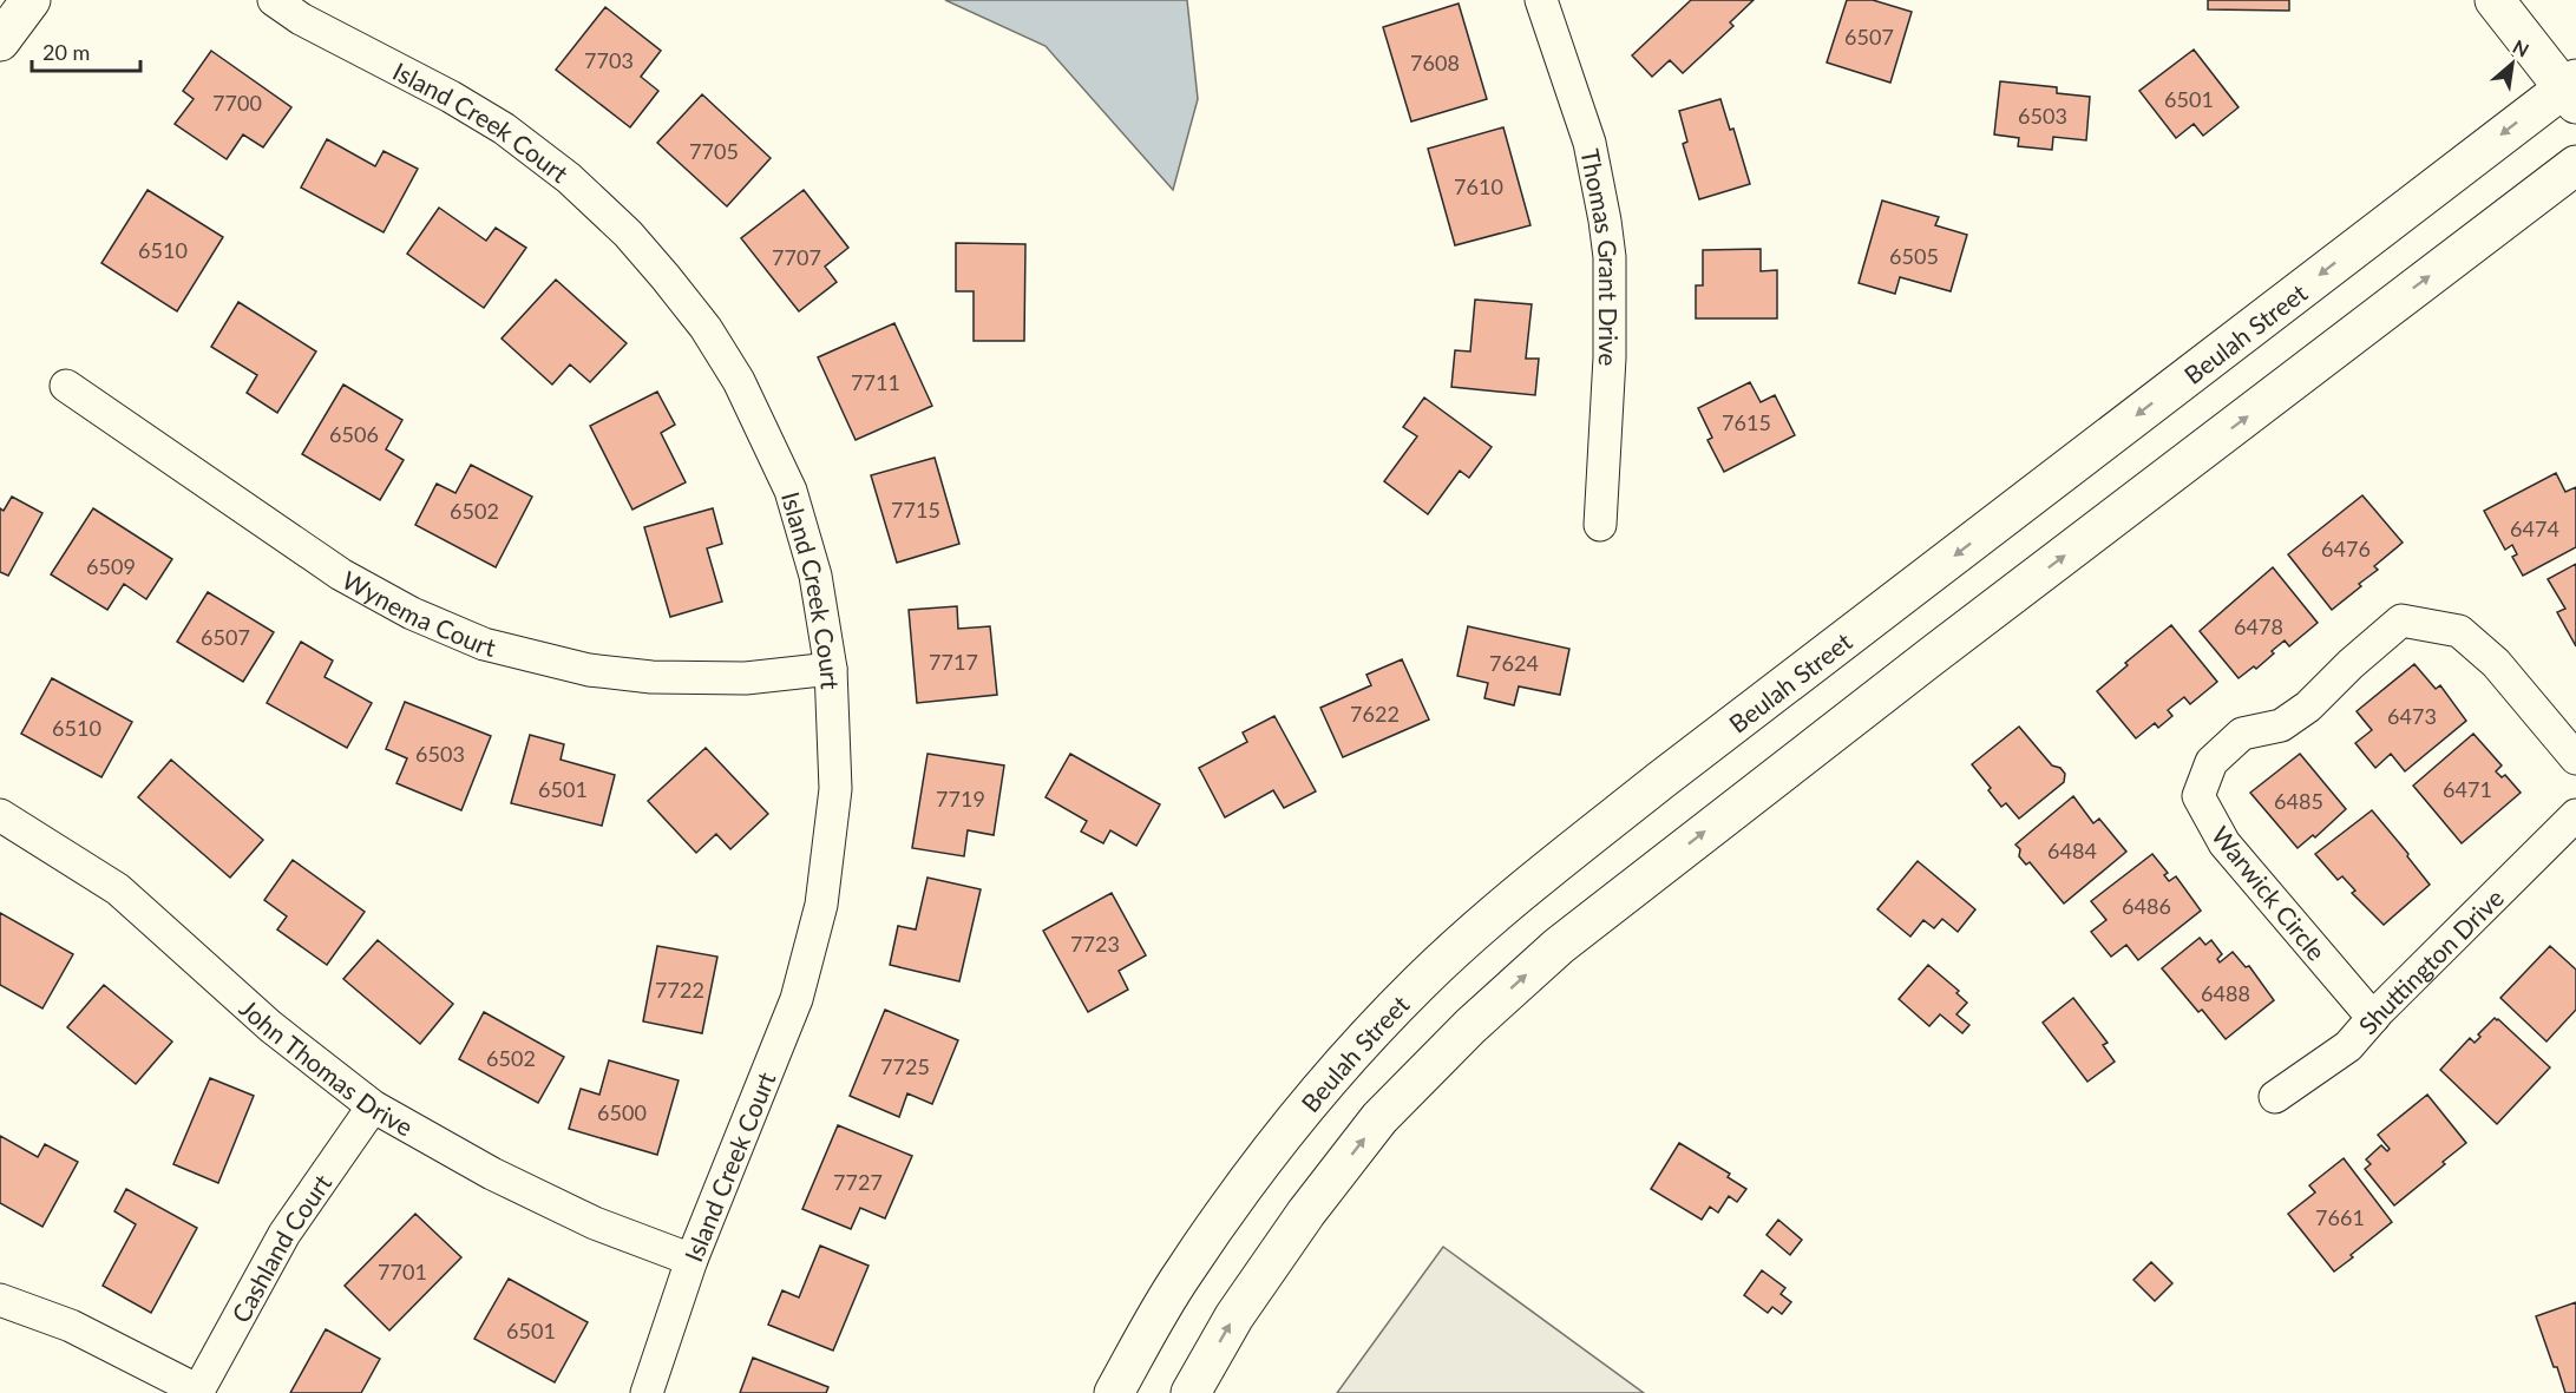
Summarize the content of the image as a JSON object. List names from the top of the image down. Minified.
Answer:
{"streets":{"main road":["Beulah Street"],"street":["Island Creek Court","Thomas Grant Drive","Wynema Court","Warwick Circle","Shuttington Drive","John Thomas Drive","Cashland Court"]},"crossings":[["Island Creek Court","Wynema Court"],["Island Creek Court","John Thomas Drive"],["Warwick Circle","Shuttington Drive"],["John Thomas Drive","Cashland Court"]],"house_numbers":["6507","7703","7608","6501","7700","6503","7705","7610","6510","6505","7707","7711","7615","6506","7715","6502","6474","6476","6509","6478","6507","7717","7624","7622","6473","6510","6503","6501","6471","7719","6485","6484","6486","7723","7722","6488","6502","7725","6500","7727","7661","7701","6501"],"scale_bar":"20 m","north":"top right"}
